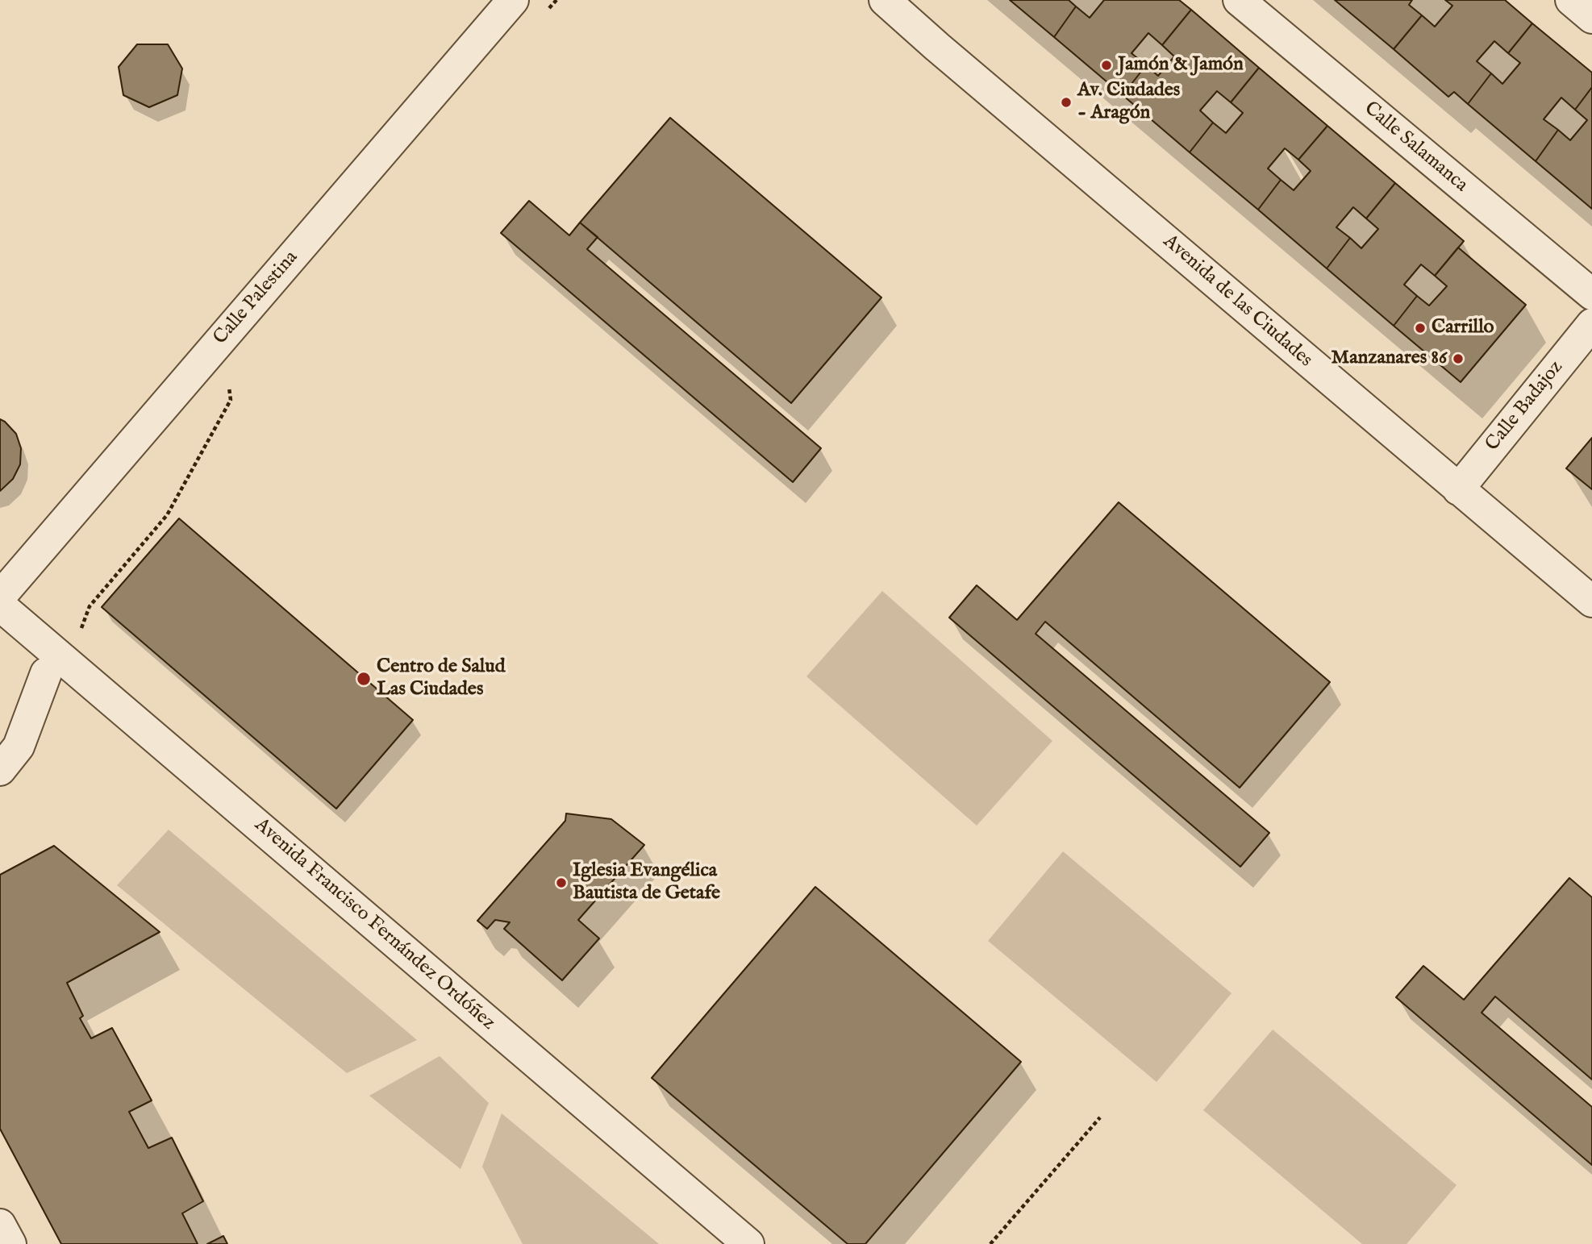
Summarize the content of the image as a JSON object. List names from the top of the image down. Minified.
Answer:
{"streets":{"street":["Calle Salamanca","Calle Palestina","Avenida de las Ciudades","Calle Badajoz","Avenida Francisco Fernández Ordóñez"]},"crossings":[["Avenida de las Ciudades","Calle Badajoz"]],"places":["Jamón & Jamón","Av. Ciudades - Aragón","Carrillo","Manzanares 86","Centro de Salud Las Ciudades","Iglesia Evangélica Bautista de Getafe"]}
